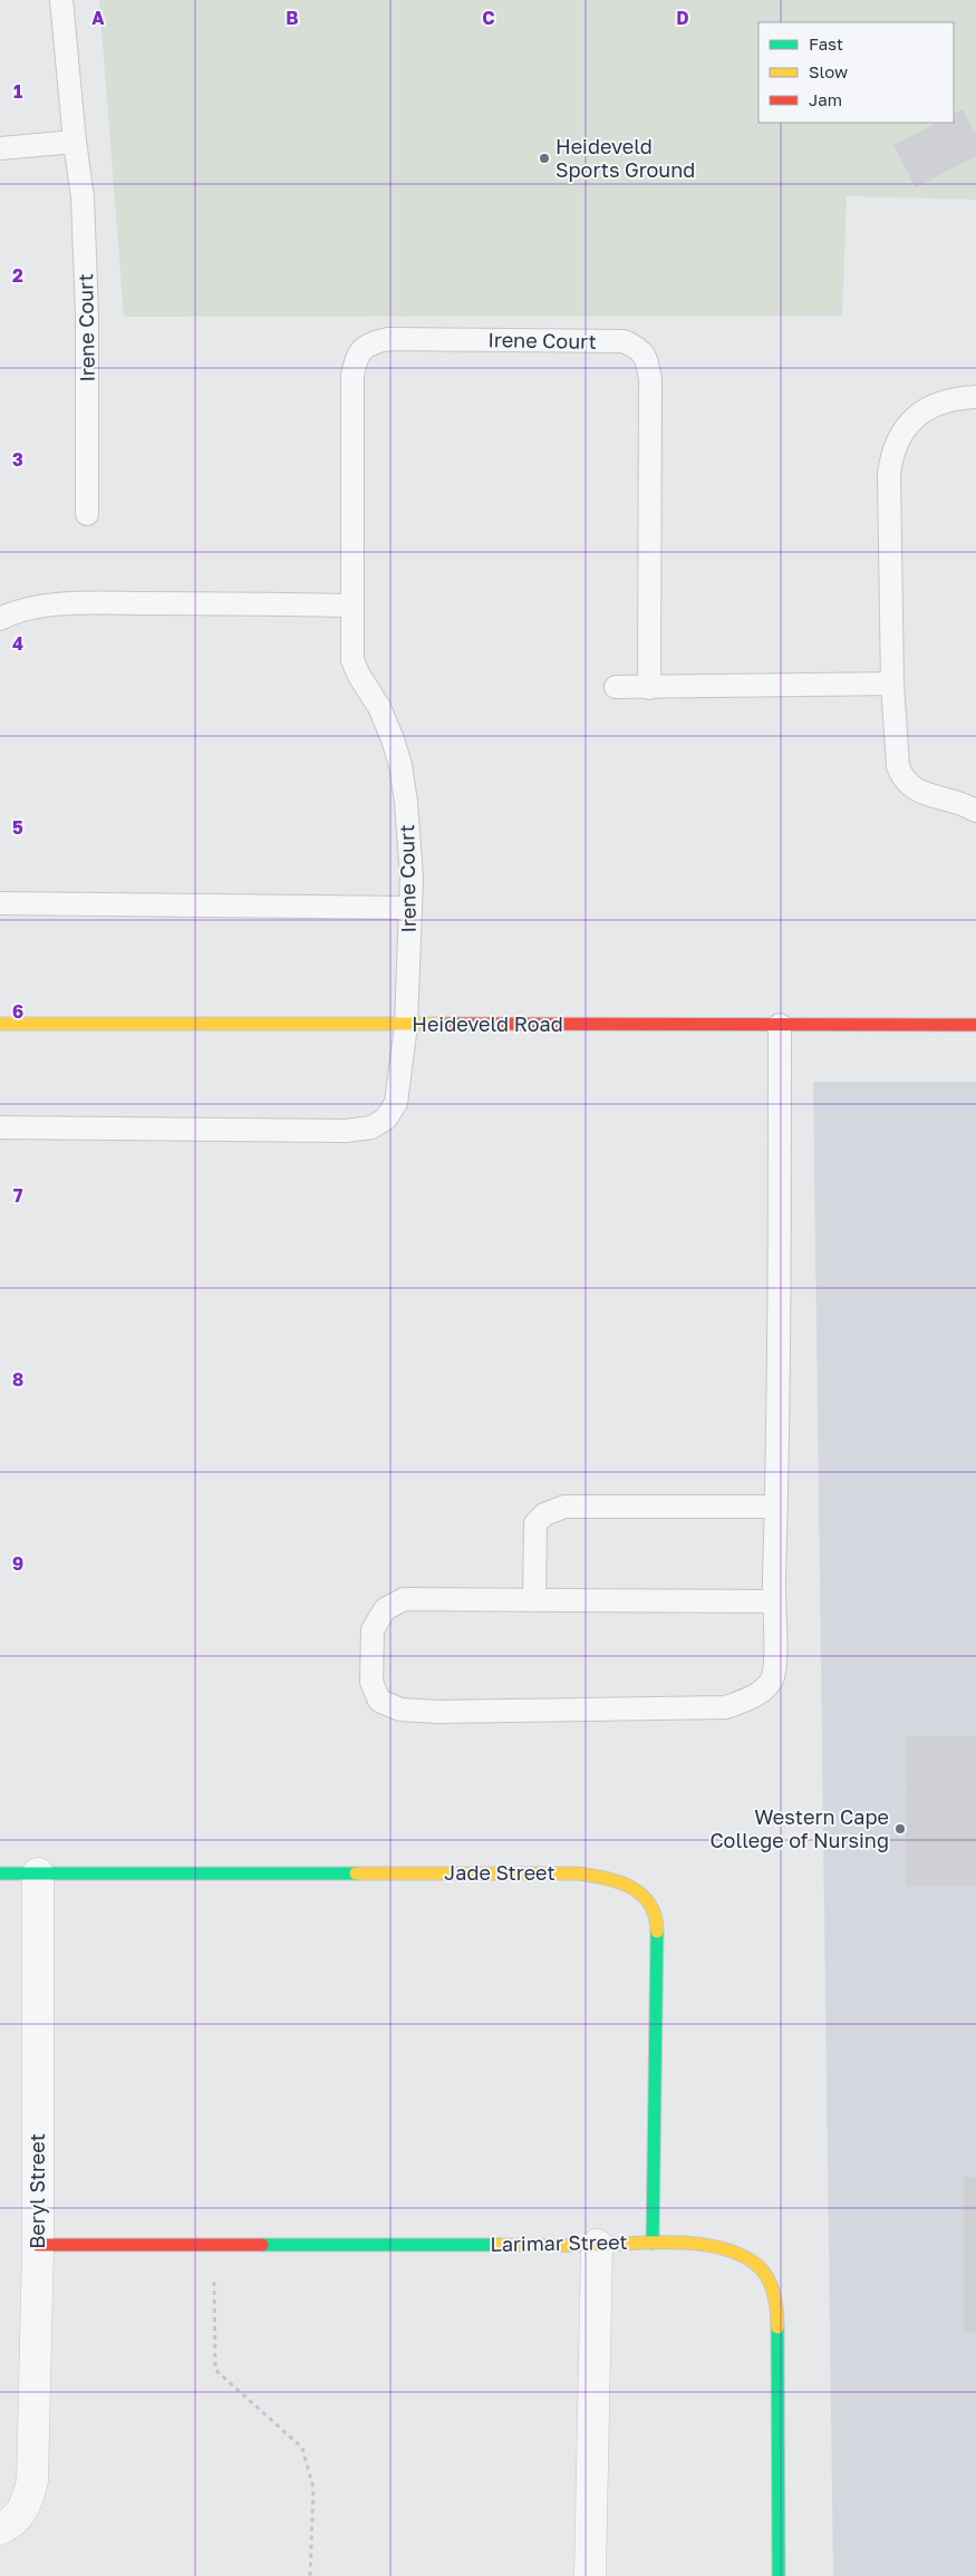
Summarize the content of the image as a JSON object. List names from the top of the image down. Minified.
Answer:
{"streets":{"street":["Heideveld Road","Jade Street","Beryl Street","Larimar Street"],"lane":["Irene Court"]},"crossings":[["Irene Court","Heideveld Road"],["Jade Street","Beryl Street"],["Jade Street","Larimar Street"],["Beryl Street","Larimar Street"]],"places":["Heideveld Sports Ground","Western Cape College of Nursing"],"legend":["Fast","Slow","Jam"],"grid":{"columns":["A","B","C","D"],"rows":["1","2","3","4","5","6","7","8","9"]}}
